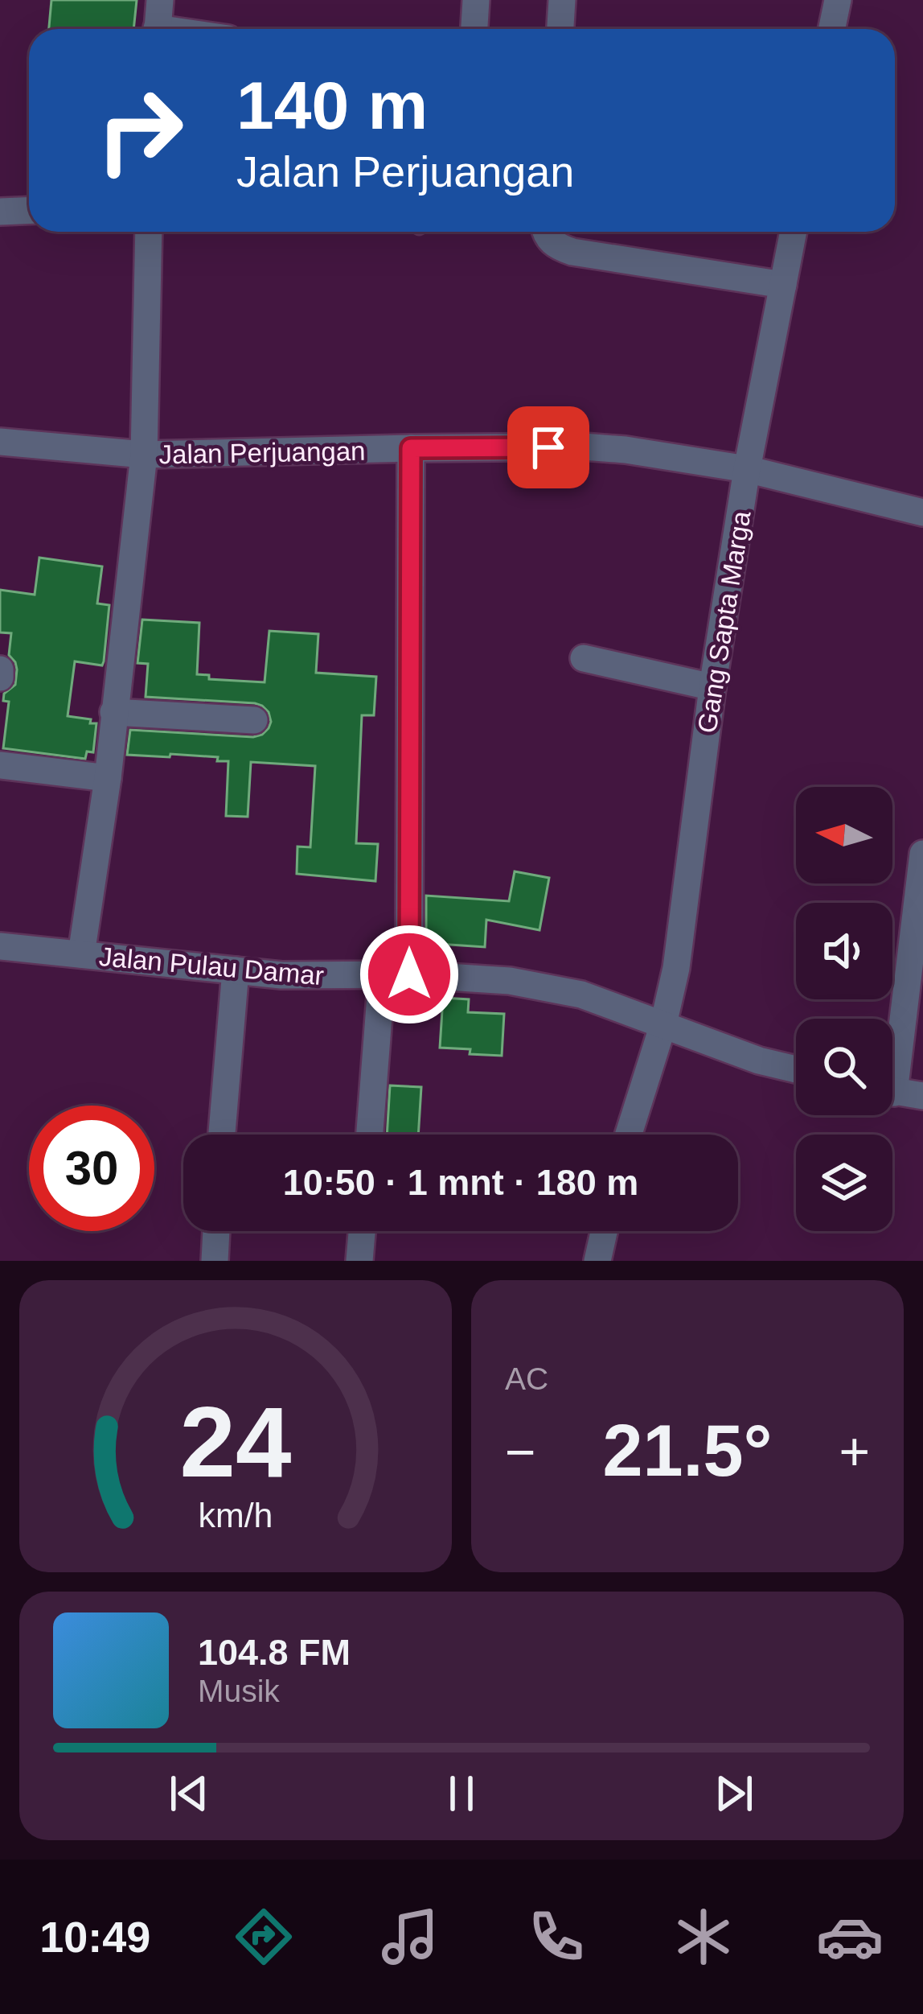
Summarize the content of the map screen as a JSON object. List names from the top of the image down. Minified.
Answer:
{"streets":{"street":["Jalan Perjuangan","Gang Sapta Marga","Jalan Pulau Damar"]},"crossings":[["Jalan Perjuangan","Gang Sapta Marga"],["Gang Sapta Marga","Jalan Pulau Damar"]],"north":"left","page":{"turn":["140 m","Jalan Perjuangan"],"limit":"30","trip":"10:50 · 1 mnt · 180 m","tile":"AC","heat":["−","21.5°","+"],"song":["104.8 FM","Musik"],"tabs":"10:49","gauge":["24","km/h"]}}
